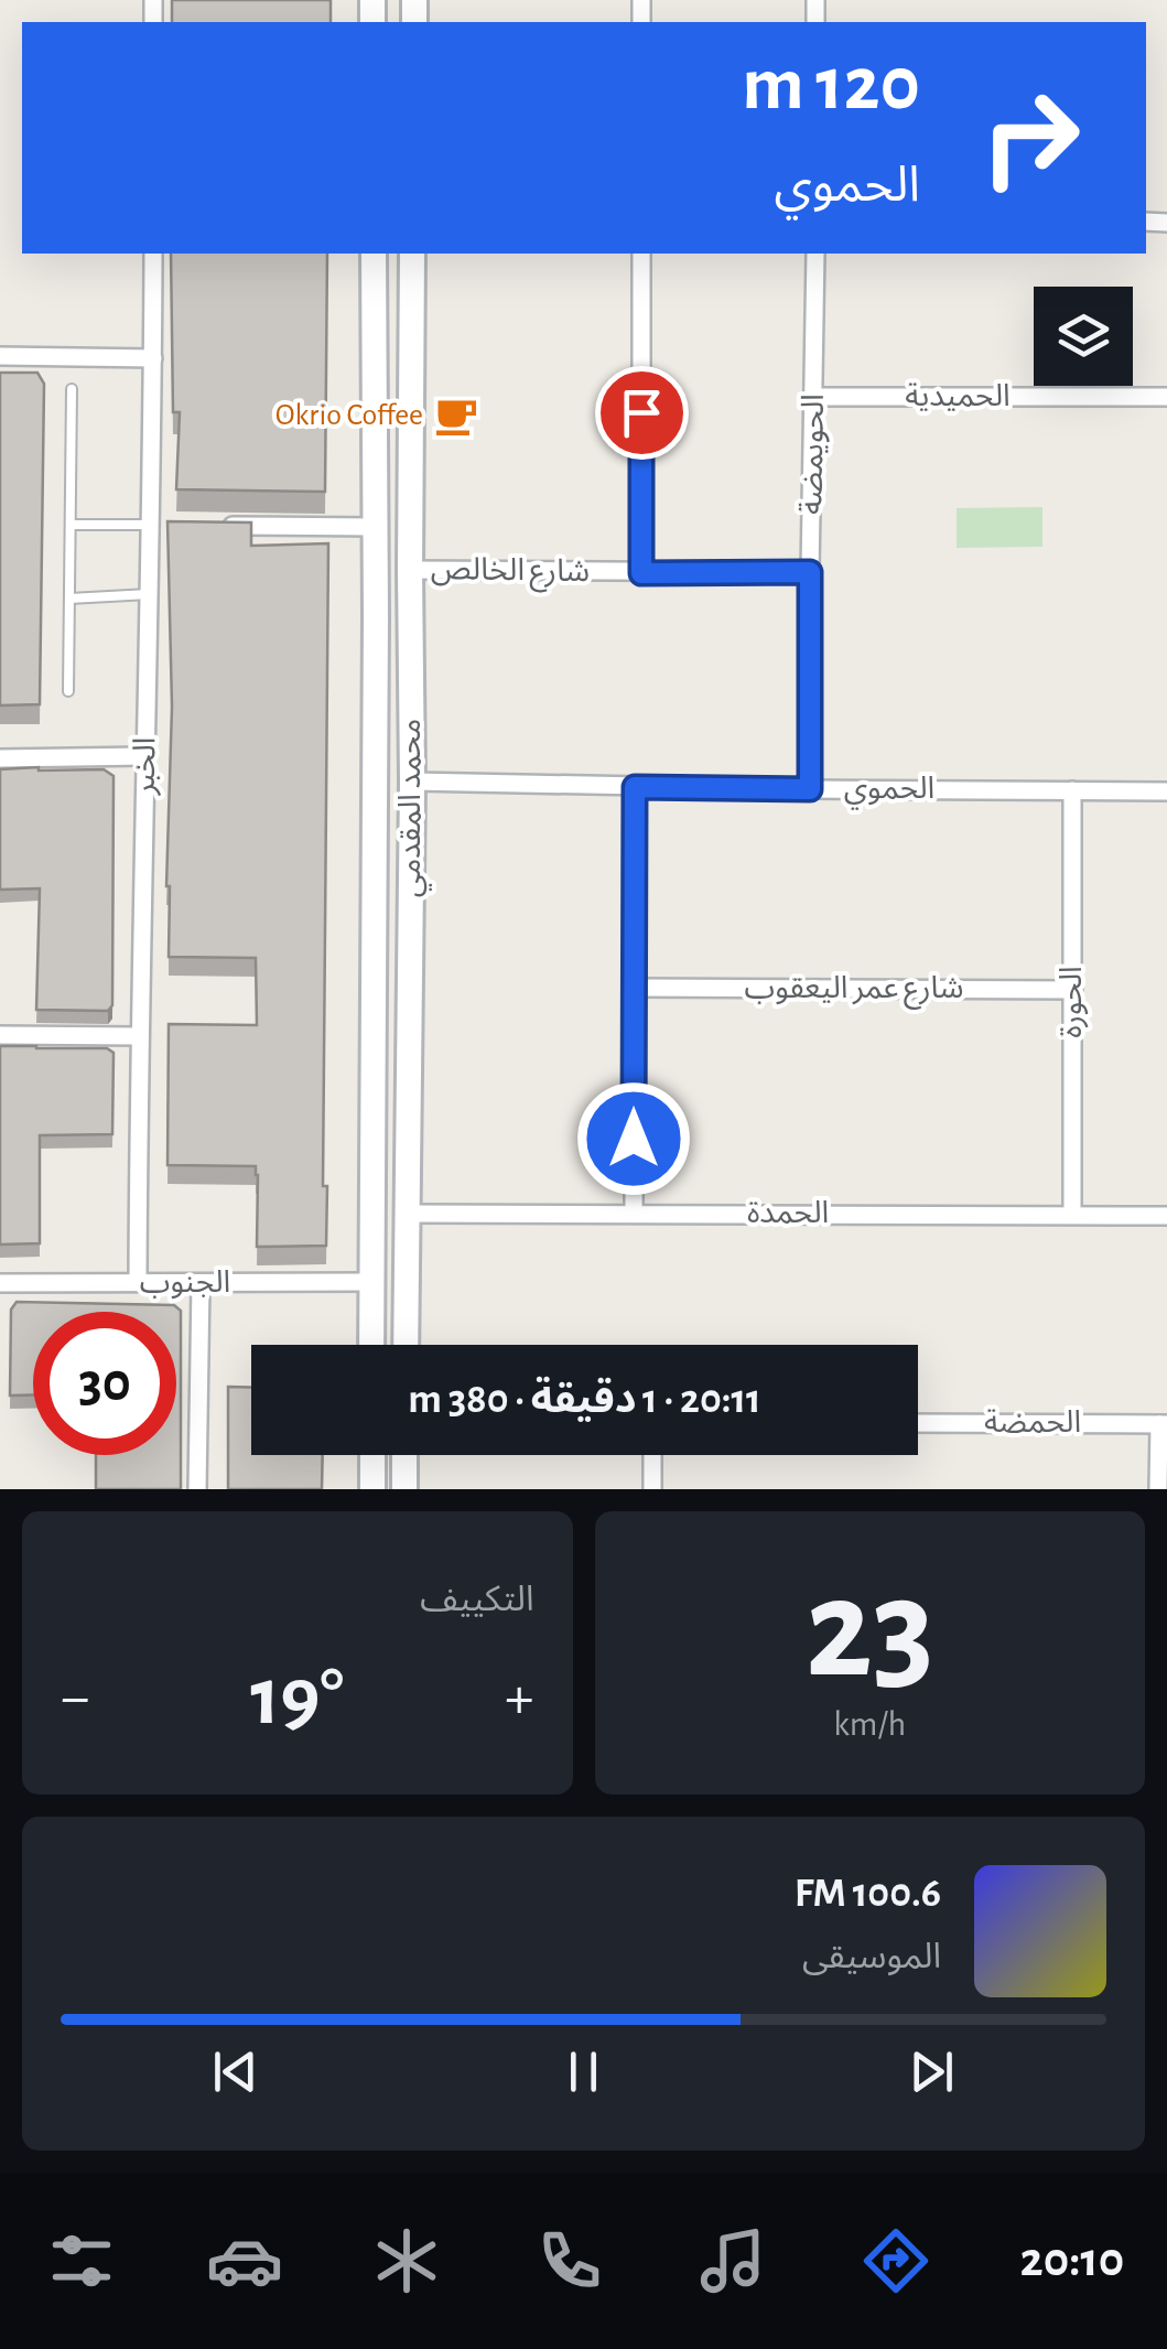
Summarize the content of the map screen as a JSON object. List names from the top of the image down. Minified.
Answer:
{"streets":{"street":["الحميدية","الحويمضة","شارع الخالص","الخبر","الحموي","محمد المقدمي","شارع عمر اليعقوب","الحورة","الحمدة","الجنوب","الحمضة"]},"crossings":[["الحميدية","الحويمضة"],["الحويمضة","شارع الخالص"],["الحويمضة","الحموي"],["شارع الخالص","محمد المقدمي"],["الخبر","الجنوب"],["الحموي","محمد المقدمي"],["الحموي","الحورة"],["محمد المقدمي","الحمدة"],["محمد المقدمي","الجنوب"],["شارع عمر اليعقوب","الحورة"],["الحورة","الحمدة"]],"places":{"cafe":["Okrio Coffee"]},"page":{"turn":["120 m","الحموي"],"limit":"30","trip":"20:11 · 1 دقيقة · 380 m","tile":[["23","km/h"],"التكييف"],"heat":["−","19°","+"],"song":["100.6 FM","الموسيقى"],"tabs":"20:10"}}
